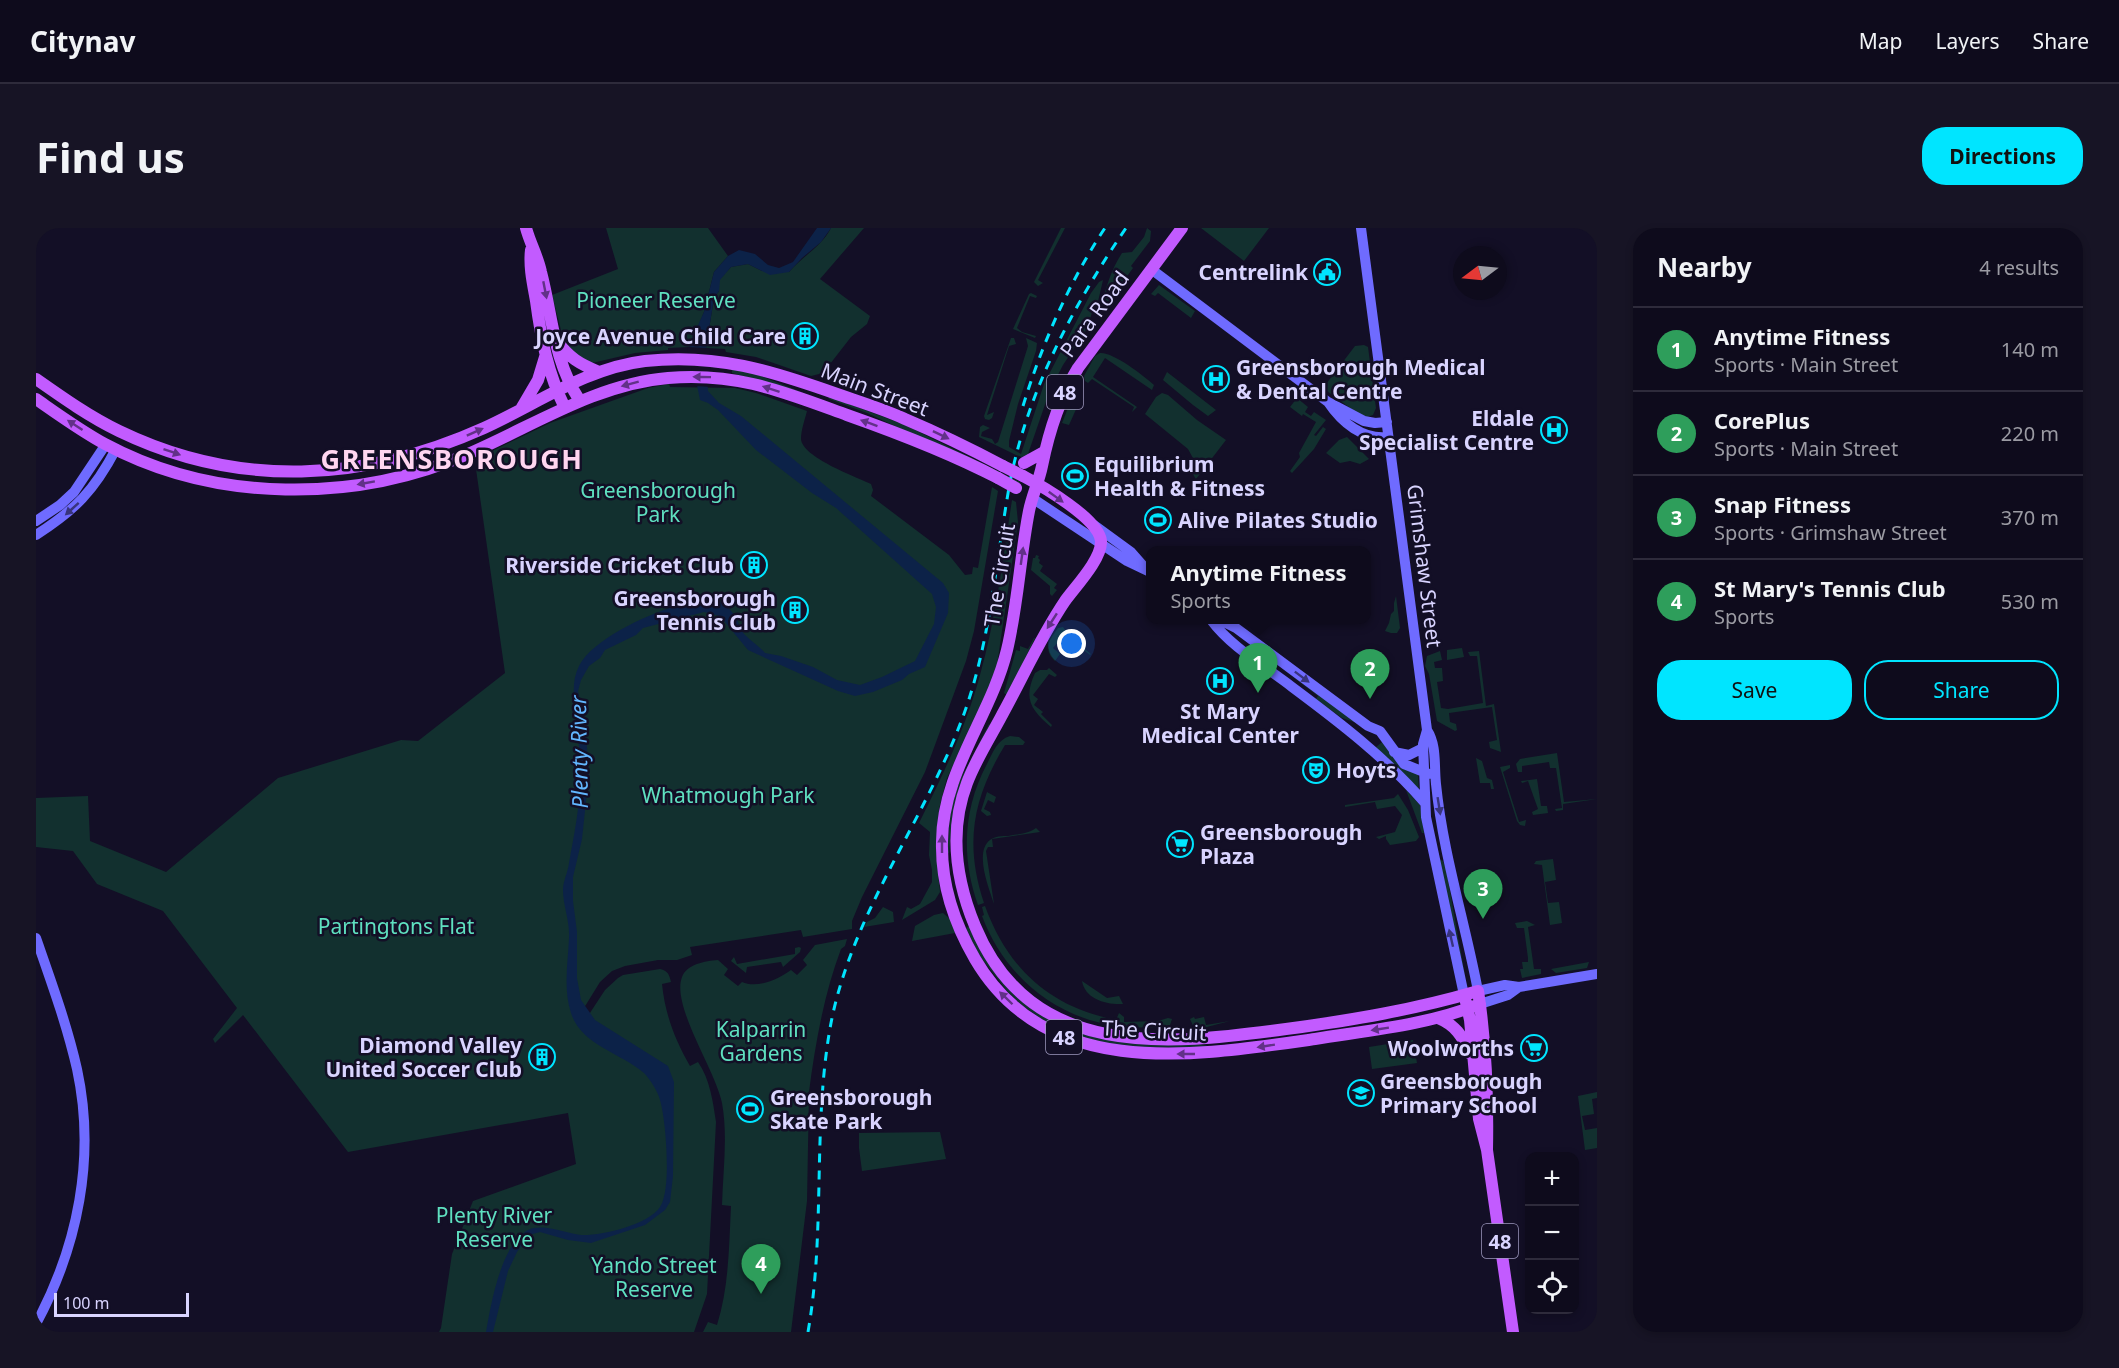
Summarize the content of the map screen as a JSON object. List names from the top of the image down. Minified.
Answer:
{"streets":{"main road":["Para Road","Main Street","48","Grimshaw Street","The Circuit"]},"crossings":[["Para Road","Main Street"],["Para Road","The Circuit"],["Main Street","48"],["Main Street","The Circuit"],["48","The Circuit"],["Grimshaw Street","The Circuit"]],"districts":["GREENSBOROUGH"],"water":["Plenty River"],"parks":["Pioneer Reserve","Greensborough Park","Whatmough Park","Partingtons Flat","Kalparrin Gardens","Plenty River Reserve","Yando Street Reserve"],"places":{"public building":["Centrelink"],"building":["Joyce Avenue Child Care","Riverside Cricket Club","Greensborough Tennis Club","Diamond Valley United Soccer Club"],"hospital":["Greensborough Medical & Dental Centre","Eldale Specialist Centre","St Mary Medical Center"],"sports":["Equilibrium Health & Fitness","Alive Pilates Studio","Greensborough Skate Park"],"theatre":["Hoyts"],"supermarket":["Greensborough Plaza","Woolworths"],"school or university":["Greensborough Primary School"]},"scale_bar":"100 m","north":"left","page":{"header":"Citynav","nav":["Map","Layers","Share"],"buttons":["Directions",["Save","Share"]],"title":"Find us","heading":["Nearby","4 results"],"list":[{"mark":"1","name":"Anytime Fitness","note":"Sports · Main Street","value":"140 m"},{"mark":"2","name":"CorePlus","note":"Sports · Main Street","value":"220 m"},{"mark":"3","name":"Snap Fitness","note":"Sports · Grimshaw Street","value":"370 m"},{"mark":"4","name":"St Mary's Tennis Club","note":"Sports","value":"530 m"}],"popup":["Anytime Fitness","Sports"],"pins":["1","2","3","4"],"map_buttons":["+","−"],"scale":"100 m"}}
